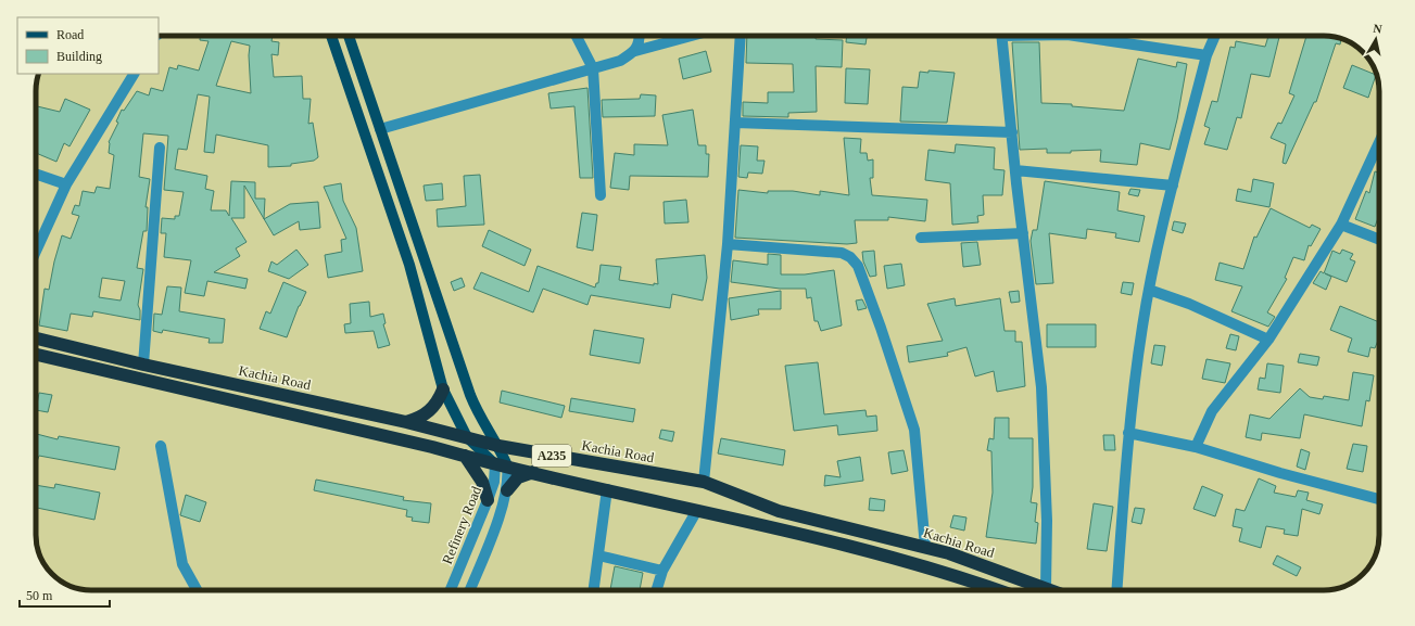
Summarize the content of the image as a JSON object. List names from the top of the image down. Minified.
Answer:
{"streets":{"highway":["Kachia Road","A235"],"street":["Refinery Road"]},"crossings":[["A235","Refinery Road"]],"legend":["Road","Building"],"scale_bar":"50 m","north":"top"}
